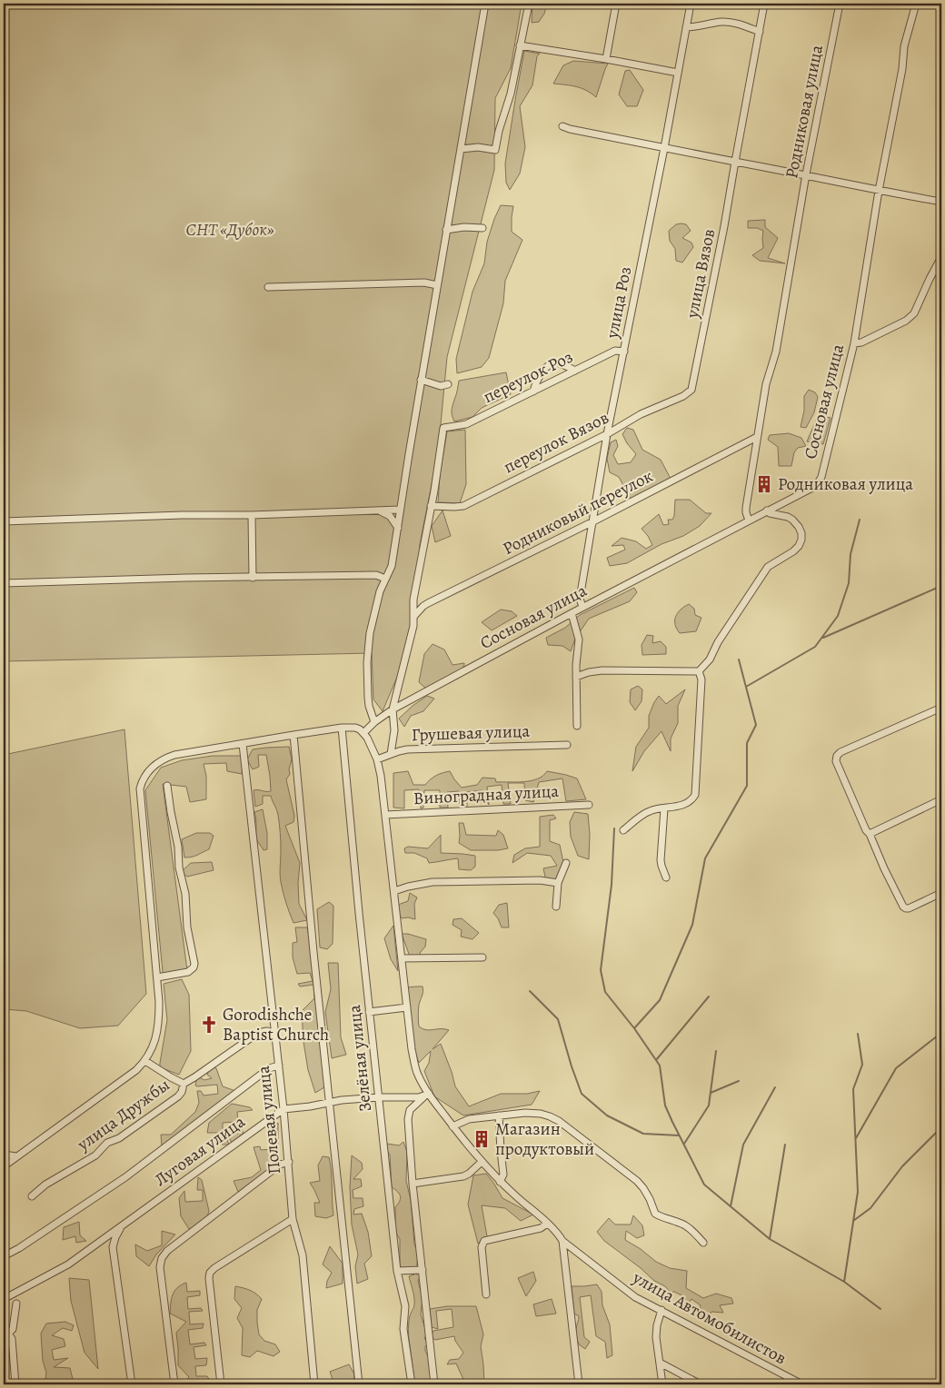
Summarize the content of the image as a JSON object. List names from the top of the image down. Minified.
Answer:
{"streets":{"street":["Родниковая улица","улица Вязов","улица Роз","переулок Роз","Сосновая улица","переулок Вязов","Родниковый переулок","Грушевая улица","Виноградная улица","Зелёная улица","улица Дружбы","Полевая улица","Луговая улица","улица Автомобилистов"]},"crossings":[["Родниковая улица","Сосновая улица"],["Родниковая улица","Родниковый переулок"],["улица Вязов","переулок Вязов"],["улица Роз","переулок Роз"],["улица Роз","Сосновая улица"],["улица Роз","переулок Вязов"],["улица Роз","Родниковый переулок"],["переулок Роз","переулок Вязов"],["Сосновая улица","улица Автомобилистов"],["Грушевая улица","улица Автомобилистов"],["Виноградная улица","улица Автомобилистов"],["улица Дружбы","Полевая улица"],["Полевая улица","Луговая улица"]],"parks":["СНТ «Дубок»"],"places":{"building":["Родниковая улица","Магазин продуктовый"],"church":["Gorodishche Baptist Church"]}}
